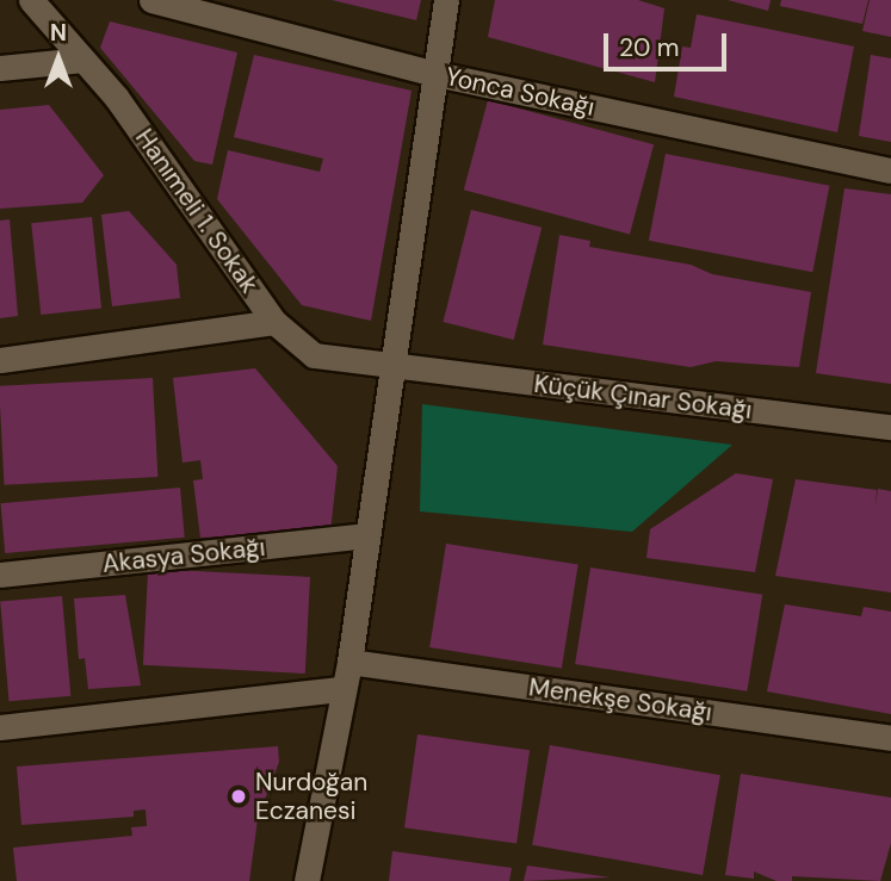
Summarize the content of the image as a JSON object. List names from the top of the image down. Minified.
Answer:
{"streets":{"street":["Yonca Sokağı","Hanımeli 1. Sokak","Küçük Çınar Sokağı","Akasya Sokağı","Menekşe Sokağı"]},"crossings":[["Hanımeli 1. Sokak","Küçük Çınar Sokağı"]],"places":["Nurdoğan Eczanesi"],"scale_bar":"20 m","north":"top"}
